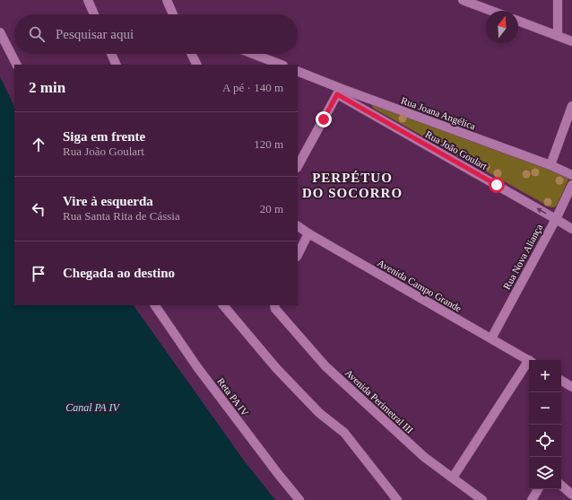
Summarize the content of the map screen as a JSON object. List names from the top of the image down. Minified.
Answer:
{"streets":{"street":["Rua Joana Angélica","Rua João Goulart","Rua Nova Aliança","Avenida Campo Grande","Reta PA IV","Avenida Perimetral III"]},"crossings":[["Rua Joana Angélica","Rua João Goulart"],["Rua João Goulart","Rua Nova Aliança"],["Rua Nova Aliança","Avenida Campo Grande"]],"one_way":["Rua João Goulart"],"districts":["PERPÉTUO DO SOCORRO"],"water":["Canal PA IV"],"north":"top","page":{"search":"Pesquisar aqui","heading":["2 min","A pé · 140 m"],"list":[["Siga em frente","Rua João Goulart","120 m"],["Vire à esquerda","Rua Santa Rita de Cássia","20 m"],"Chegada ao destino"],"map_buttons":["+","−"]}}
